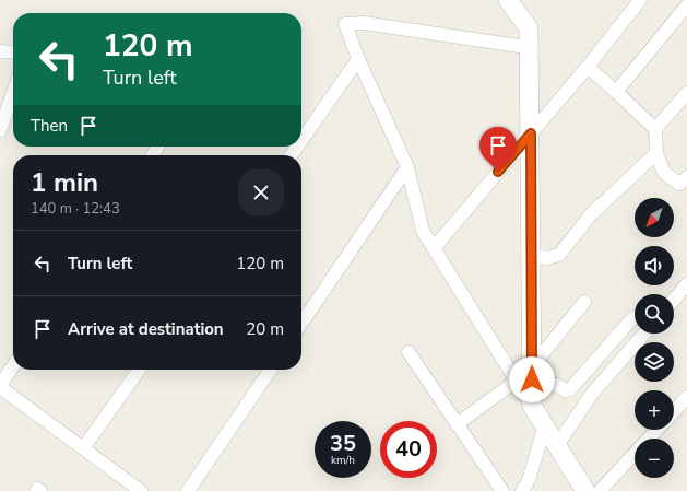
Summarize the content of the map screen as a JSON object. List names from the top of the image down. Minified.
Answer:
{"north":"bottom left","page":{"turn":["120 m","Turn left"],"then":"Then","heading":["1 min","140 m · 12:43"],"map_buttons":["+","−"],"list":[{"name":"Turn left","value":"120 m"},{"name":"Arrive at destination","value":"20 m"}],"speed":"35 km/h","limit":"40"}}
